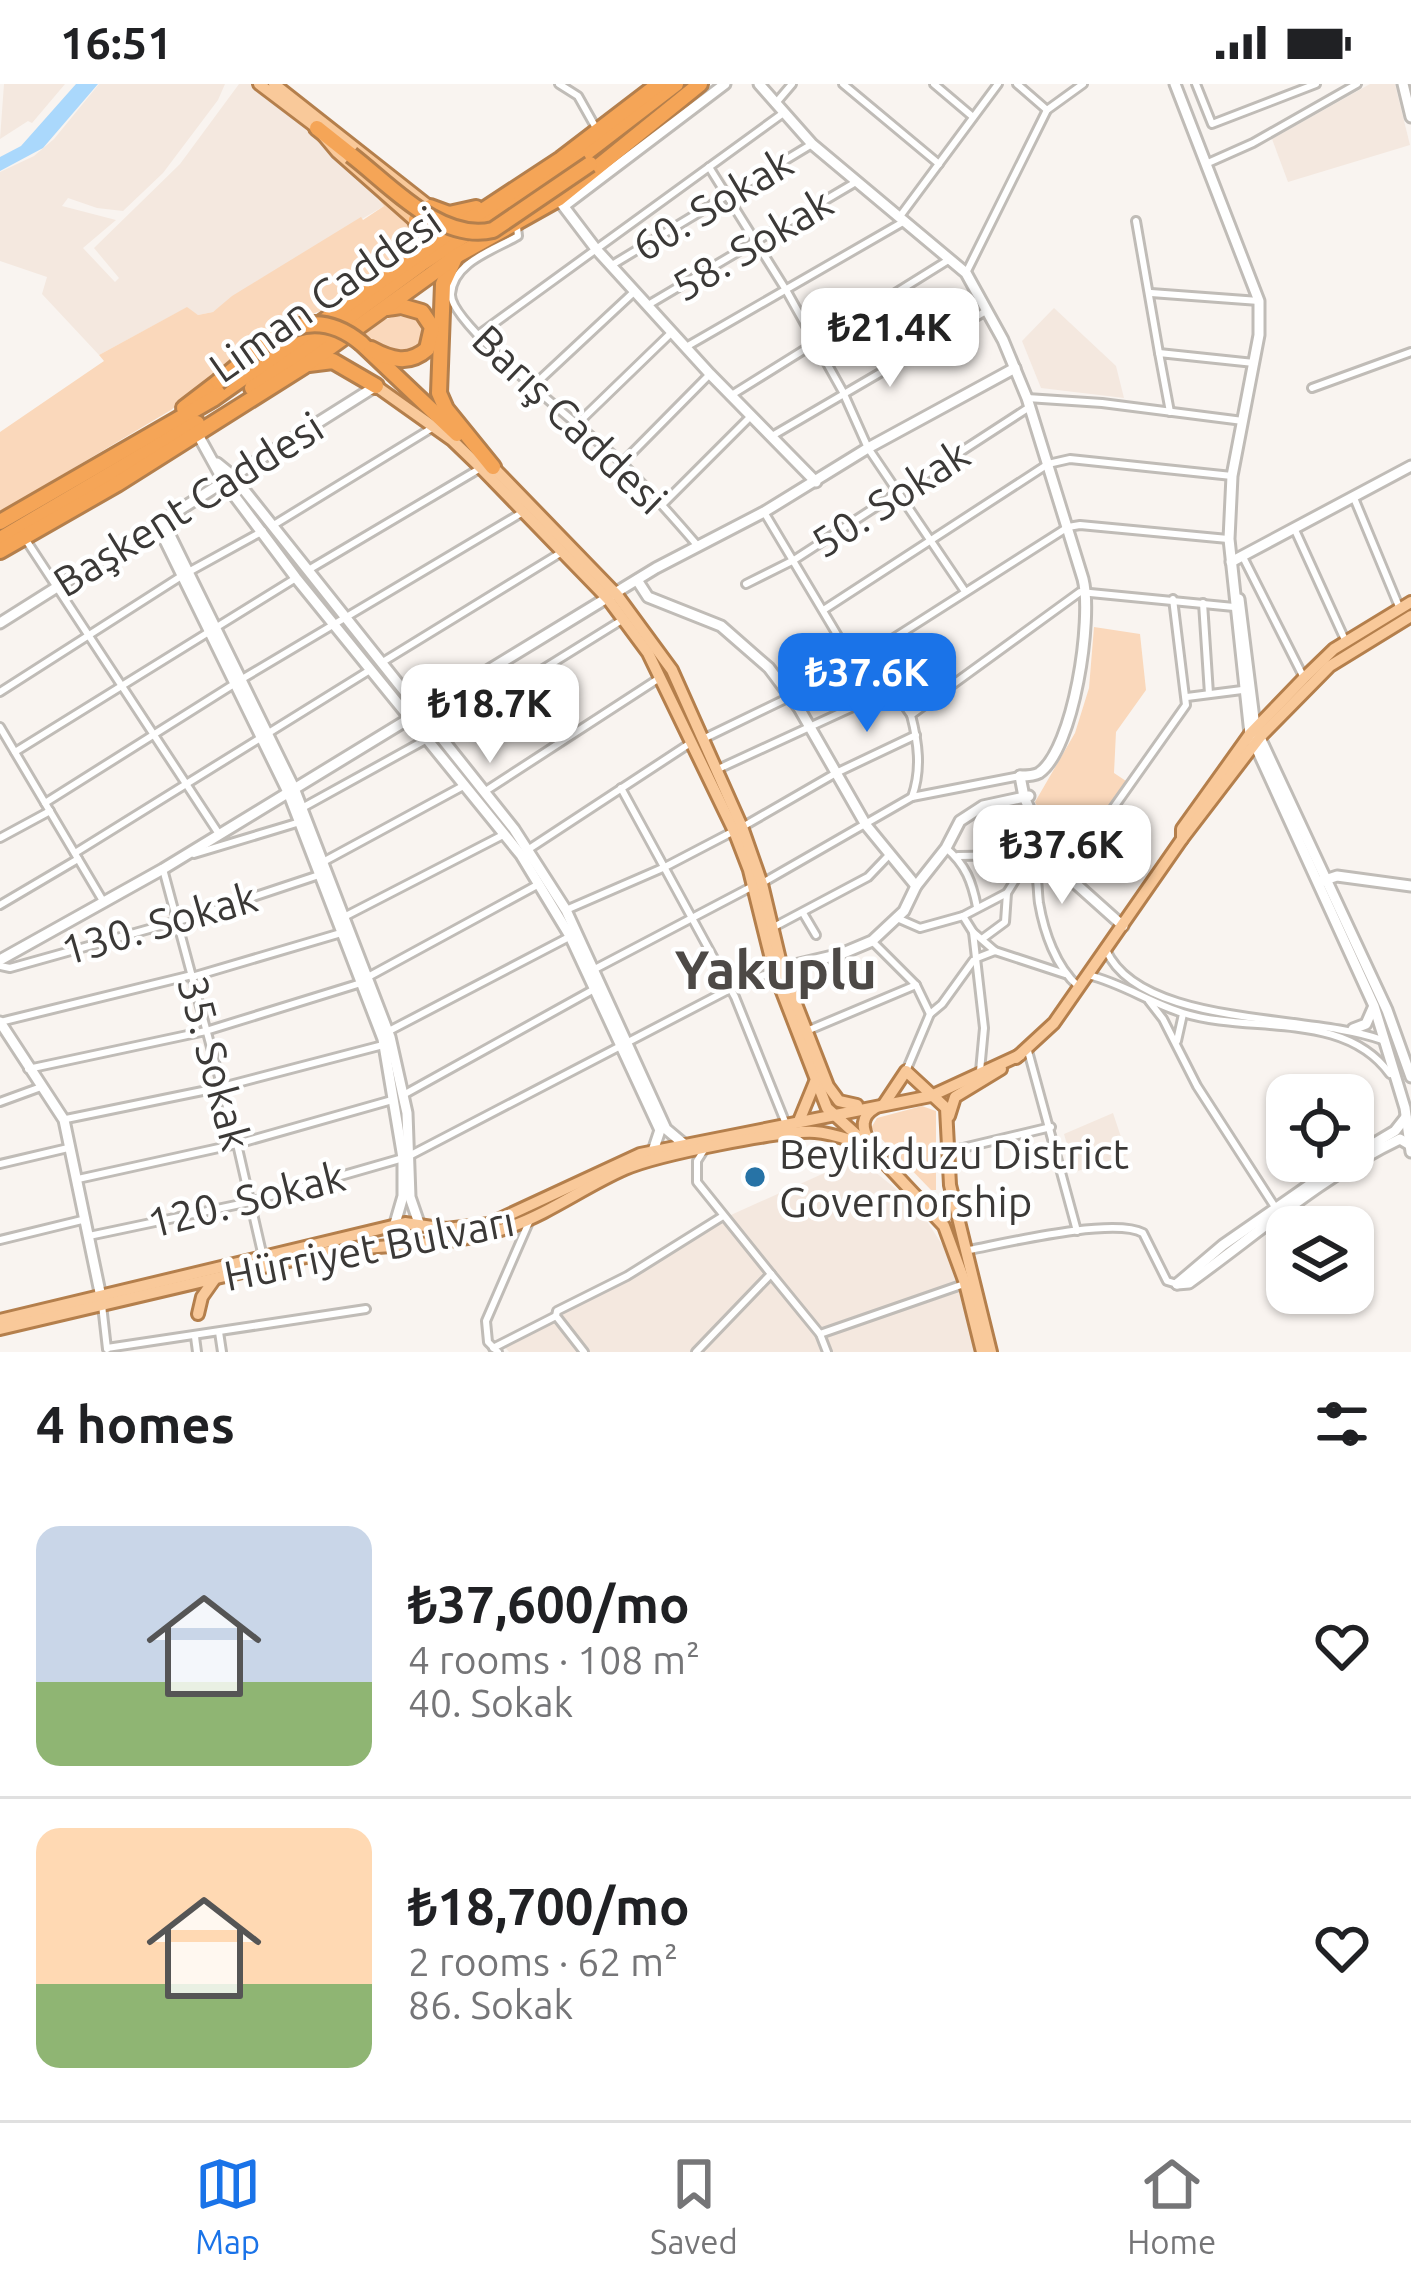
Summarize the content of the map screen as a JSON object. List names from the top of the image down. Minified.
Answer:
{"streets":{"highway":["Liman Caddesi"],"main road":["Hürriyet Bulvarı"],"street":["60. Sokak","58. Sokak","Barış Caddesi","50. Sokak","Başkent Caddesi","130. Sokak","35. Sokak","120. Sokak"]},"crossings":[["130. Sokak","35. Sokak"],["35. Sokak","120. Sokak"],["35. Sokak","Hürriyet Bulvarı"]],"districts":["Yakuplu"],"places":["Beylikduzu District Governorship"],"page":{"status":"16:51","price":["₺21.4K","₺37.6K","₺18.7K","₺37.6K"],"heading":"4 homes","list":[{"name":"₺37,600/mo","note":"4 rooms · 108 m² · 40. Sokak"},{"name":"₺18,700/mo","note":"2 rooms · 62 m² · 86. Sokak"}],"tabs":["Map","Saved","Home"]}}
